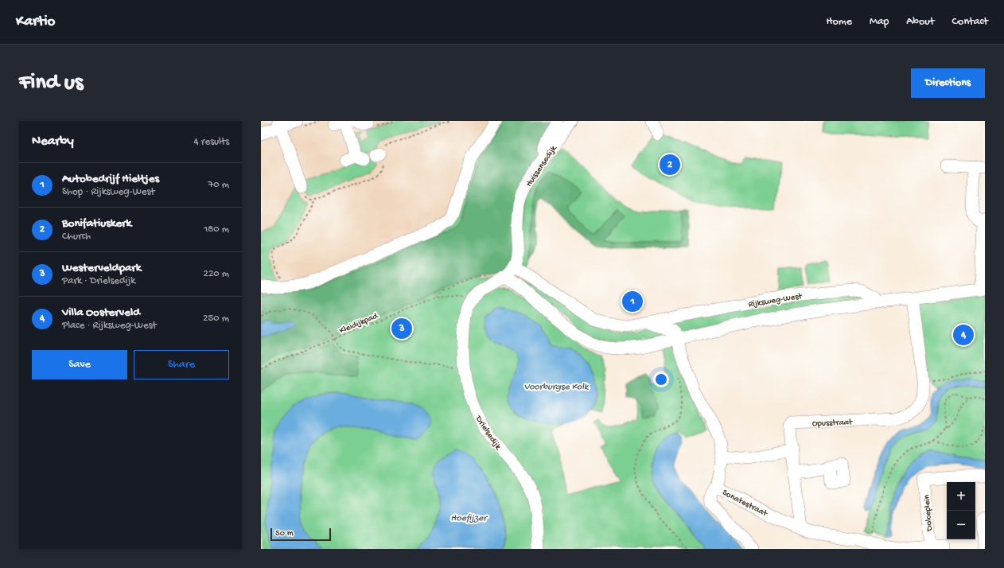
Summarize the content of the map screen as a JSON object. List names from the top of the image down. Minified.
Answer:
{"streets":{"street":["Huissensedijk","Rijksweg-West","Opusstraat","Drielsedijk","Sonatestraat","Dolceplein"],"path":["Kleidijkpad"]},"crossings":[["Huissensedijk","Rijksweg-West"],["Huissensedijk","Drielsedijk"],["Rijksweg-West","Opusstraat"],["Rijksweg-West","Drielsedijk"],["Rijksweg-West","Sonatestraat"]],"water":["Voorburgse Kolk","Hoefijzer"],"scale_bar":"50 m","page":{"header":"Kartio","nav":["Home","Map","About","Contact"],"buttons":["Directions",["Save","Share"]],"title":"Find us","heading":["Nearby","4 results"],"pins":["2","1","3","4"],"list":[{"mark":"1","name":"Autobedrijf Hieltjes","note":"Shop · Rijksweg-West","value":"70 m"},{"mark":"2","name":"Bonifatiuskerk","note":"Church","value":"180 m"},{"mark":"3","name":"Westerveldpark","note":"Park · Drielsedijk","value":"220 m"},{"mark":"4","name":"Villa Oosterveld","note":"Place · Rijksweg-West","value":"250 m"}],"map_buttons":["+","−"],"scale":"50 m"}}
